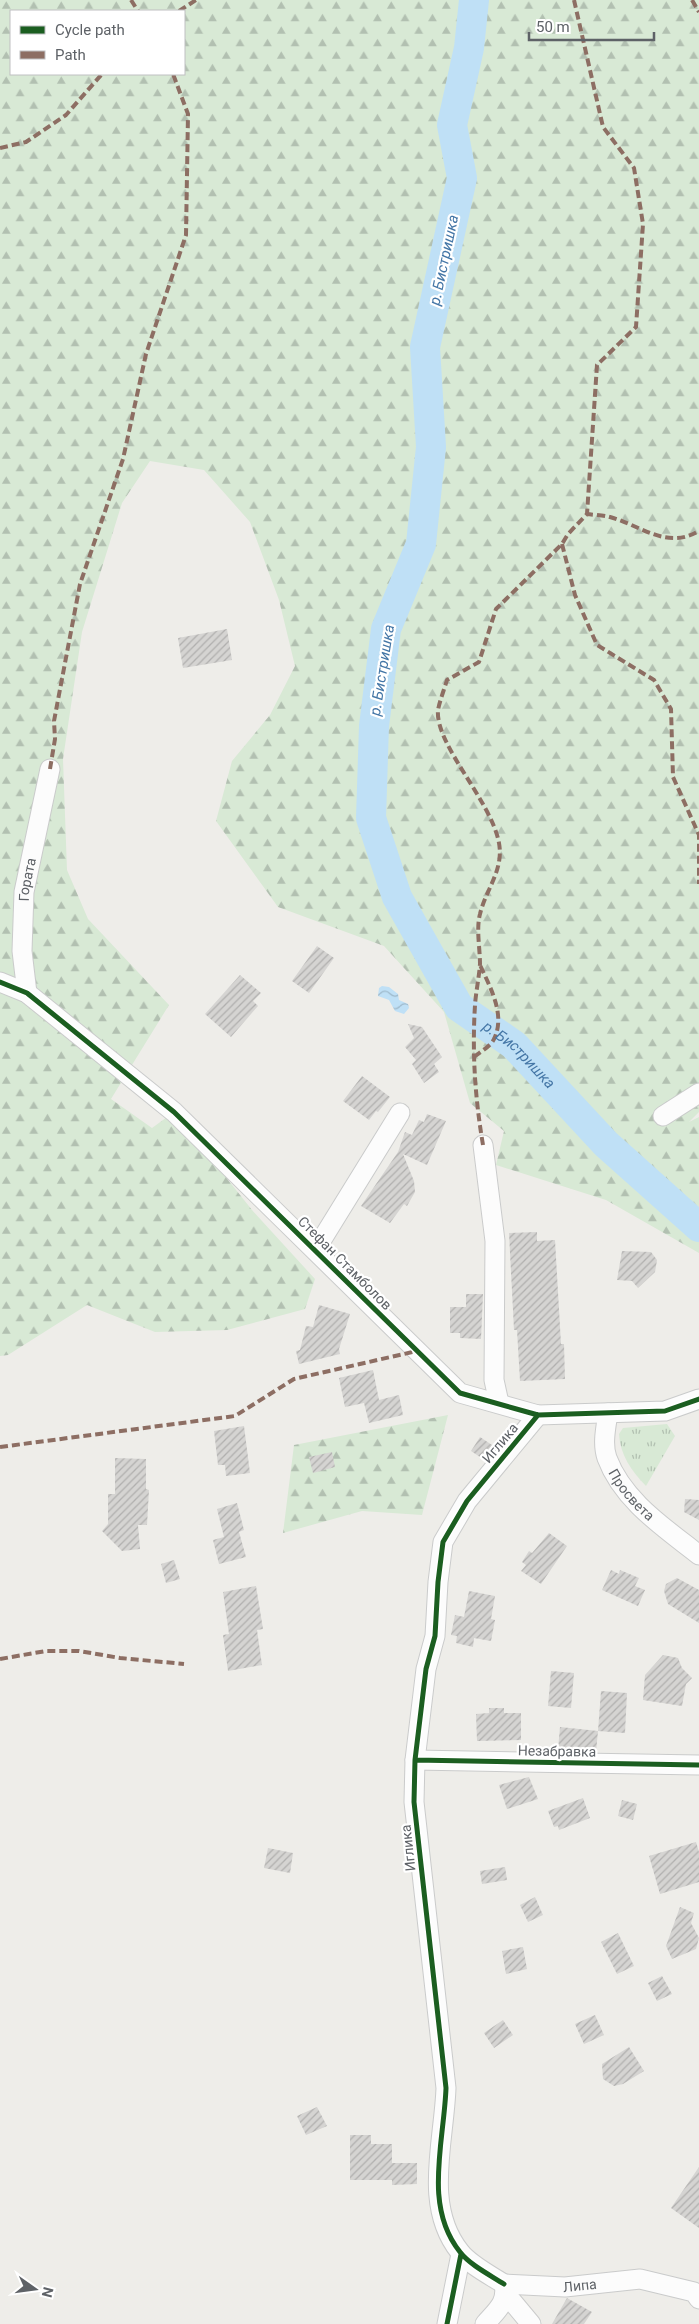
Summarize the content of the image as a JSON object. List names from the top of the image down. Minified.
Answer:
{"streets":{"street":["Гората","Стефан Стамболов","Иглика","Просвета","Незабравка","Липа"]},"crossings":[["Гората","Стефан Стамболов"],["Стефан Стамболов","Иглика"],["Стефан Стамболов","Просвета"],["Иглика","Незабравка"],["Иглика","Липа"]],"water":["р. Бистришка"],"legend":["Cycle path","Path"],"scale_bar":"50 m","north":"right"}
